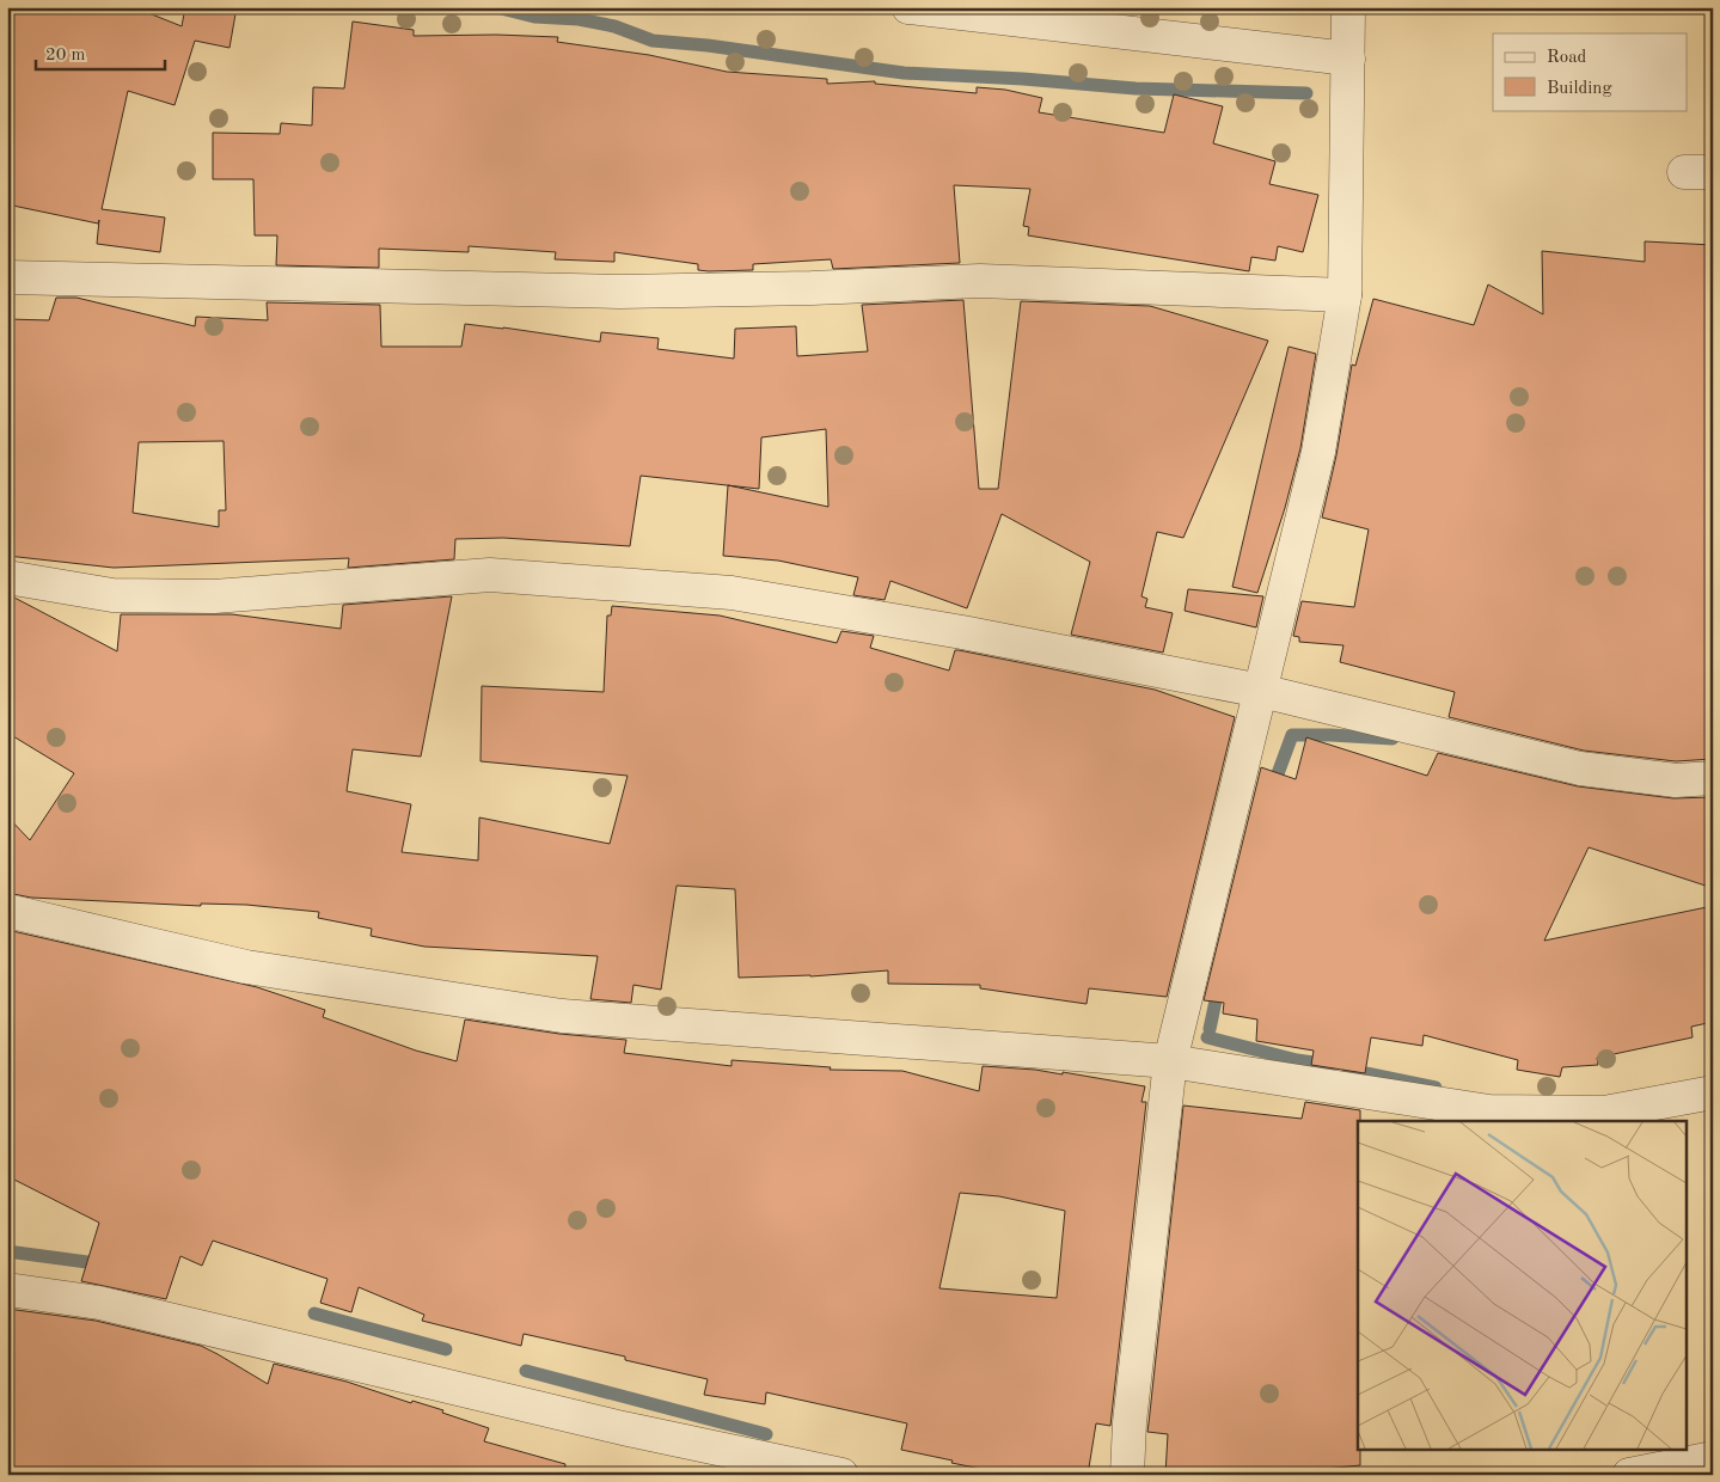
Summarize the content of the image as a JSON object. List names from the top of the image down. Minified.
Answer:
{"legend":["Road","Building"],"scale_bar":"20 m"}
